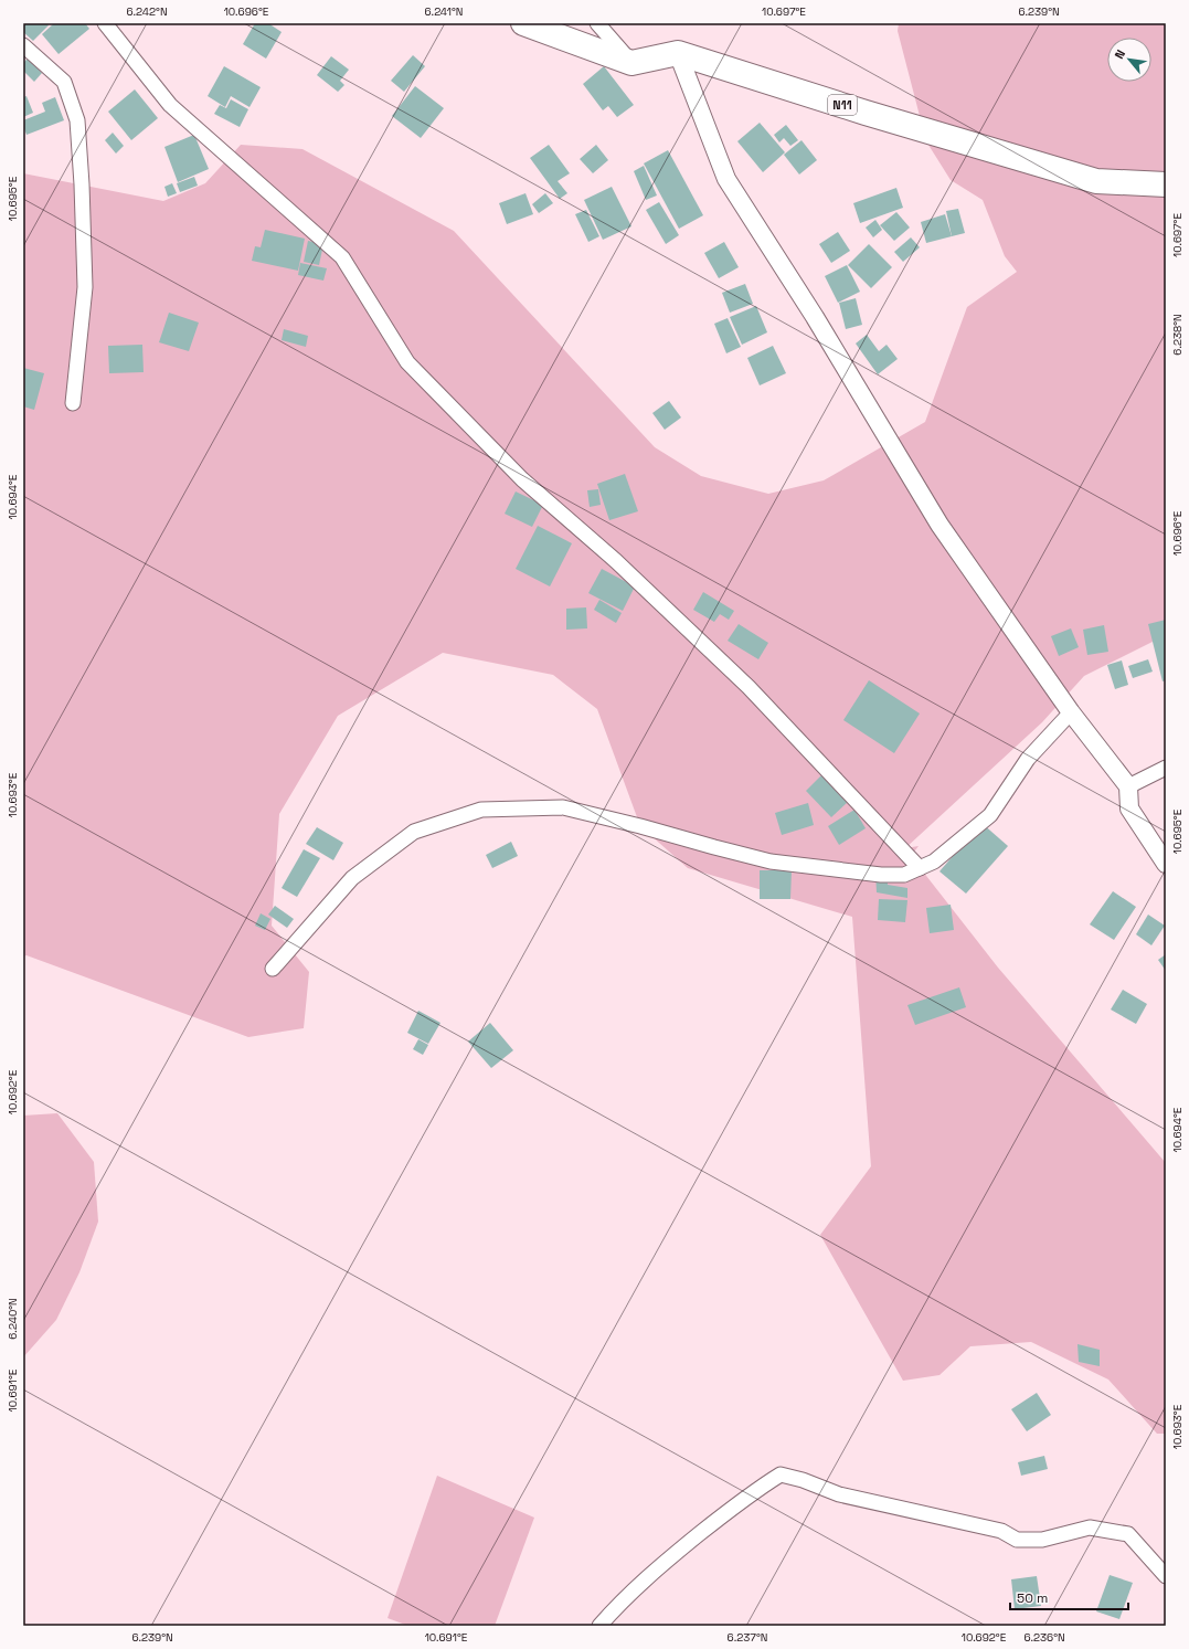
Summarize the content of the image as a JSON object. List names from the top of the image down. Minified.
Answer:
{"streets":{"highway":["N11"]},"scale_bar":"50 m","north":"top left","coordinates":["6.242°N","10.696°E","6.241°N","10.697°E","6.239°N","10.695°E","6.238°N","10.694°E","10.693°E","10.692°E","6.240°N","10.691°E","6.237°N","6.236°N"]}
